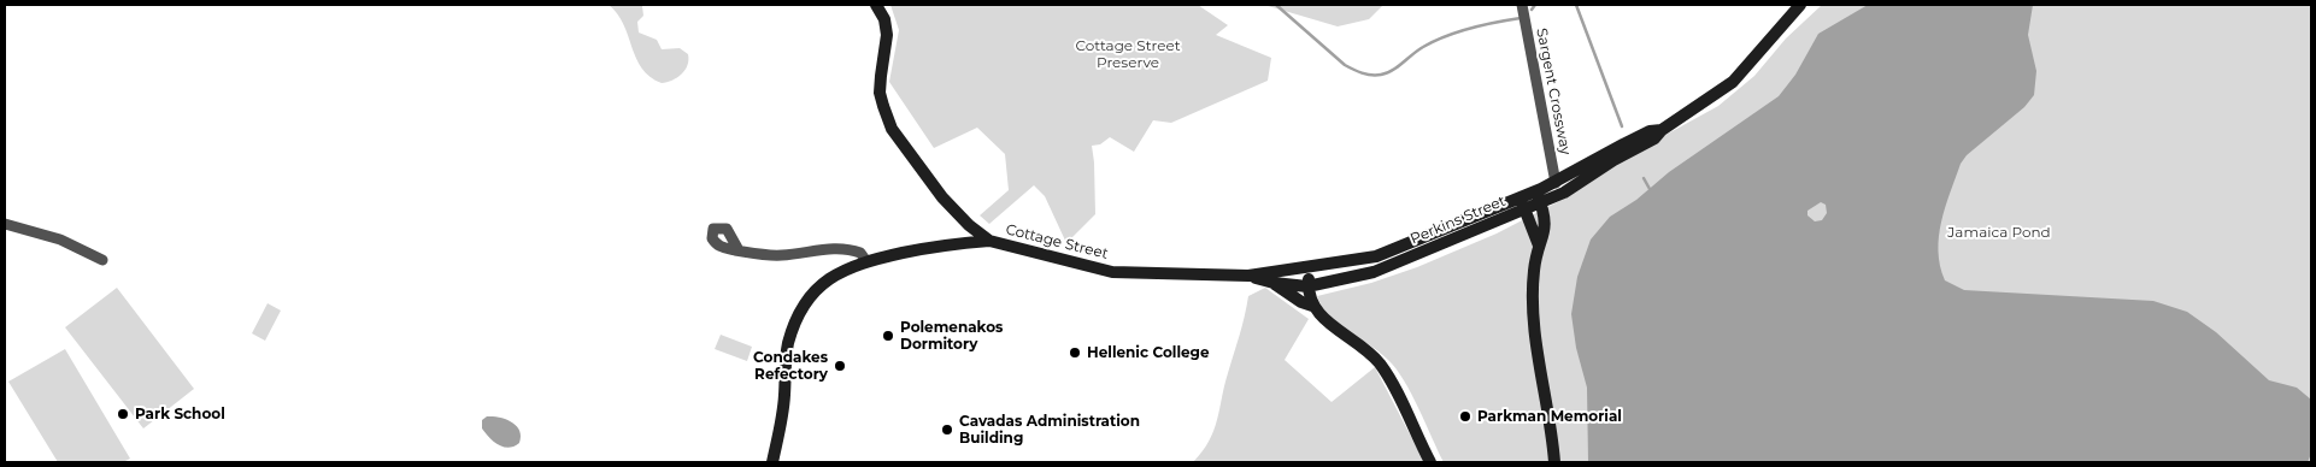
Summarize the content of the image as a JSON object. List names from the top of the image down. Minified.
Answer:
{"streets":{"main road":["Perkins Street","Cottage Street"],"street":["Sargent Crossway"]},"crossings":[["Sargent Crossway","Perkins Street"],["Perkins Street","Cottage Street"]],"parks":["Cottage Street Preserve","Jamaica Pond"],"places":["Polemenakos Dormitory","Hellenic College","Condakes Refectory","Park School","Parkman Memorial","Cavadas Administration Building"]}
